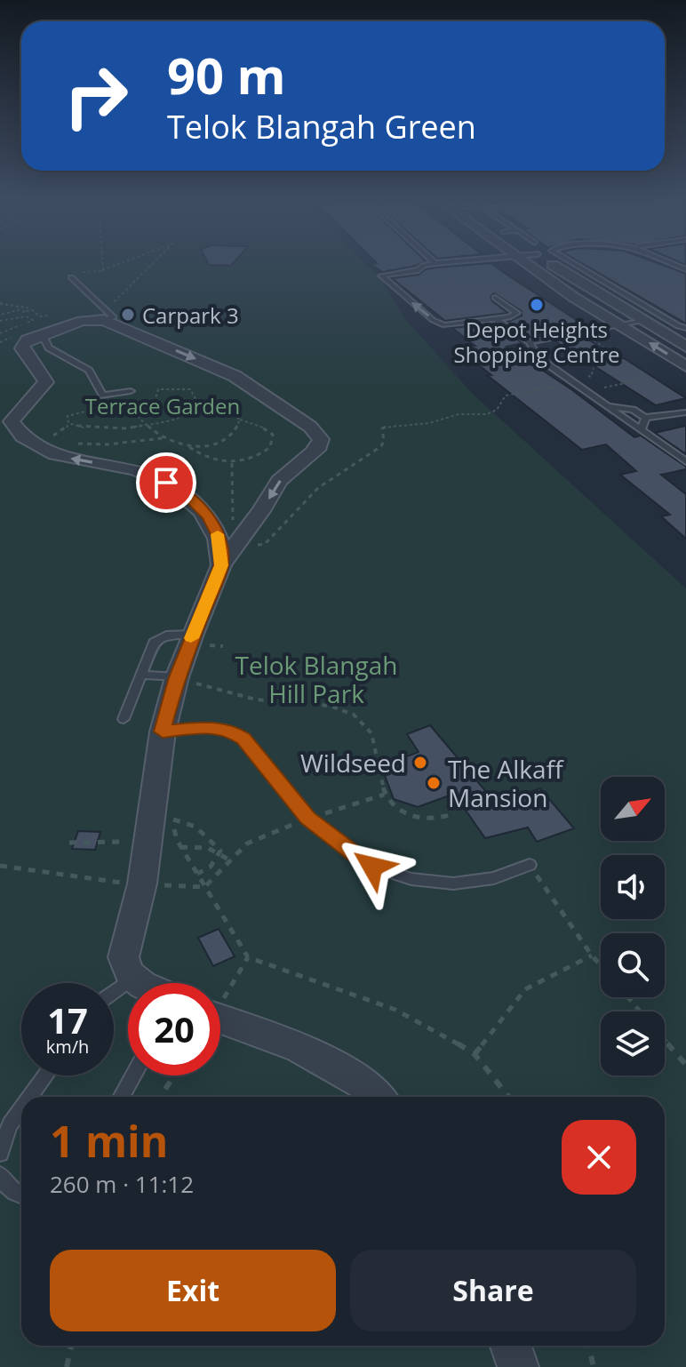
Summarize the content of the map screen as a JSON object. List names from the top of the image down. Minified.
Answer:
{"parks":["Terrace Garden","Telok Blangah Hill Park"],"places":["Depot Heights Shopping Centre","Carpark 3","Wildseed","The Alkaff Mansion"],"north":"top right","page":{"turn":["90 m","Telok Blangah Green"],"speed":"17 km/h","limit":"20","heading":["1 min","260 m · 11:12"],"buttons":["Exit","Share"]}}
